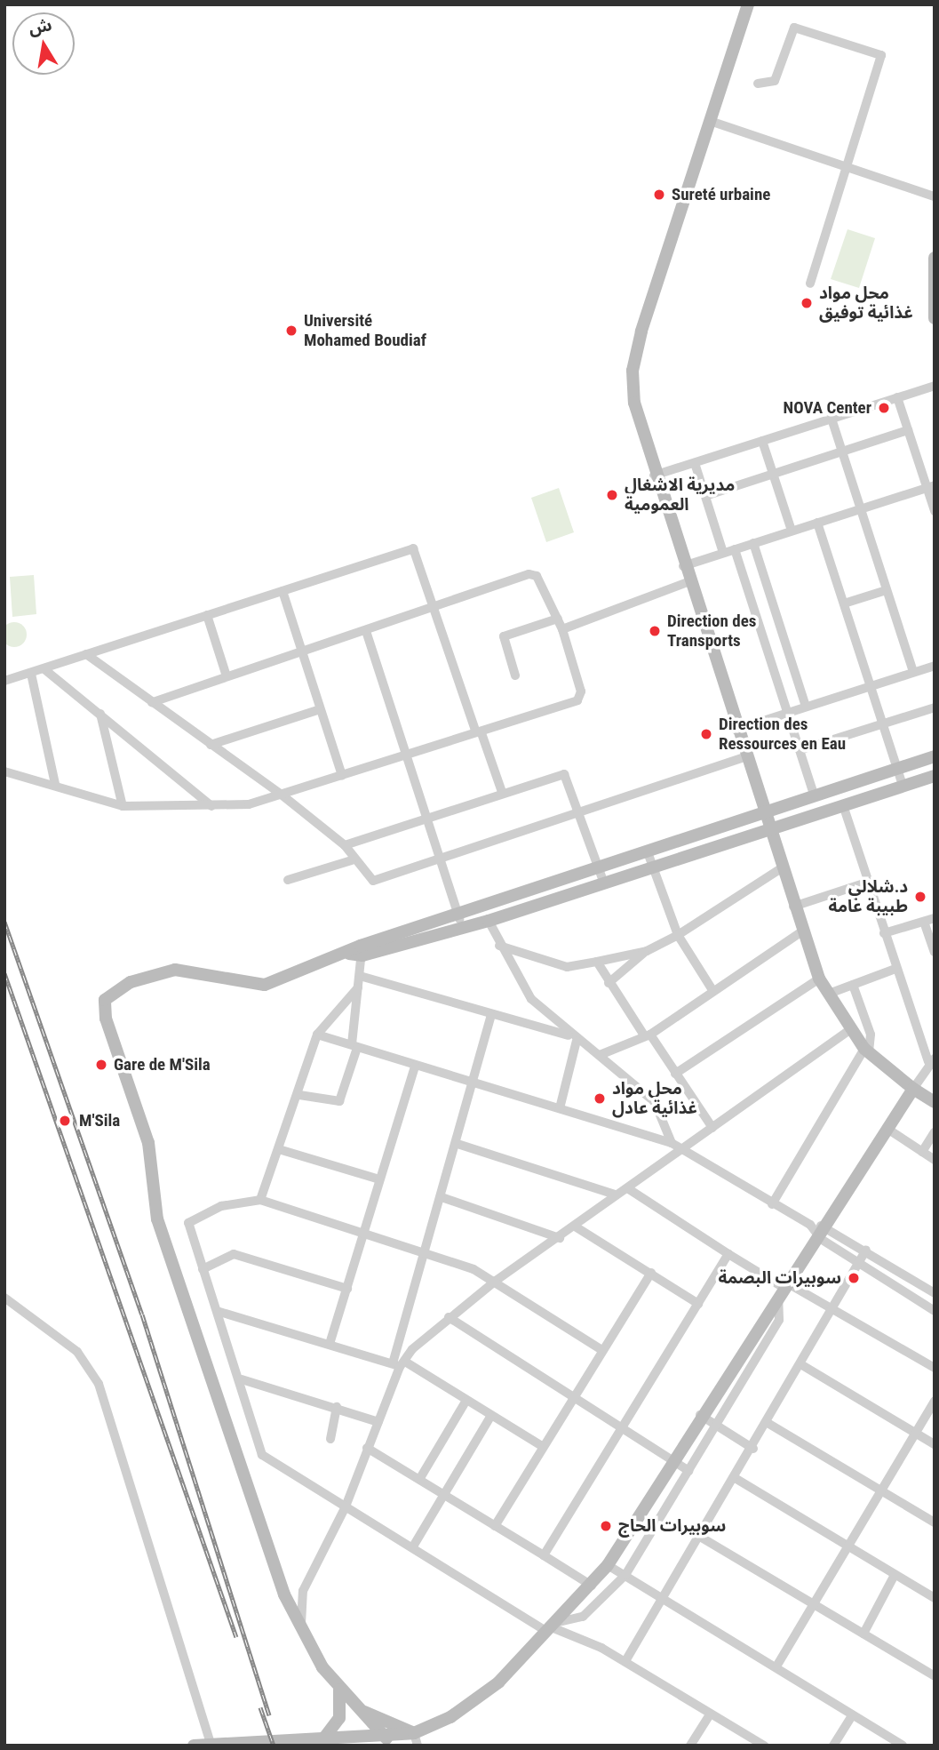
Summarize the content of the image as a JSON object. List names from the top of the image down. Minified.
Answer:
{"places":["Sureté urbaine","محل مواد غذائية توفيق","Université Mohamed Boudiaf","NOVA Center","مديرية الاشغال العمومية","Direction des Transports","Direction des Ressources en Eau","د.شلالي طبيبة عامة","Gare de M'Sila","محل مواد غذائية عادل","M'Sila","سوبيرات البصمة","سوبيرات الحاج"],"north":"top"}
